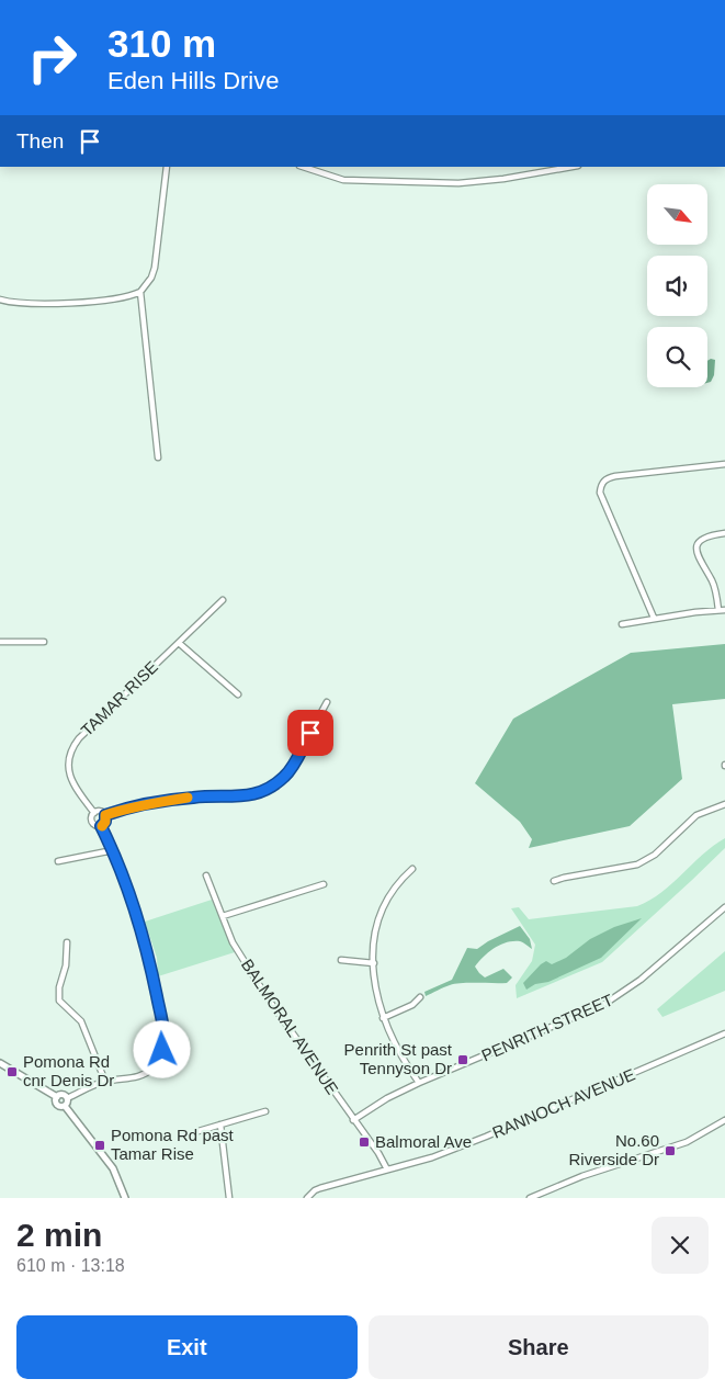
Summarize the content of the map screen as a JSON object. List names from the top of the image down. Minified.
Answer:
{"streets":{"street":["TAMAR RISE","BALMORAL AVENUE","PENRITH STREET","RANNOCH AVENUE"]},"crossings":[["BALMORAL AVENUE","PENRITH STREET"],["BALMORAL AVENUE","RANNOCH AVENUE"]],"places":{"transit":["Penrith St past Tennyson Dr","Pomona Rd cnr Denis Dr","Balmoral Ave","Pomona Rd past Tamar Rise","No.60 Riverside Dr"]},"north":"bottom right","page":{"turn":["310 m","Eden Hills Drive"],"then":"Then","heading":["2 min","610 m · 13:18"],"buttons":["Exit","Share"]}}
